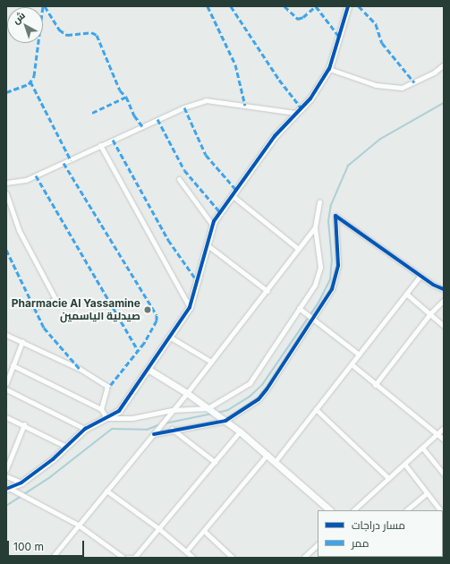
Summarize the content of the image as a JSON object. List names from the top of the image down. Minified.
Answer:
{"places":["Pharmacie Al Yassamine صيدلية الياسمين"],"legend":["مسار دراجات","ممر"],"scale_bar":"100 m","north":"top left"}
